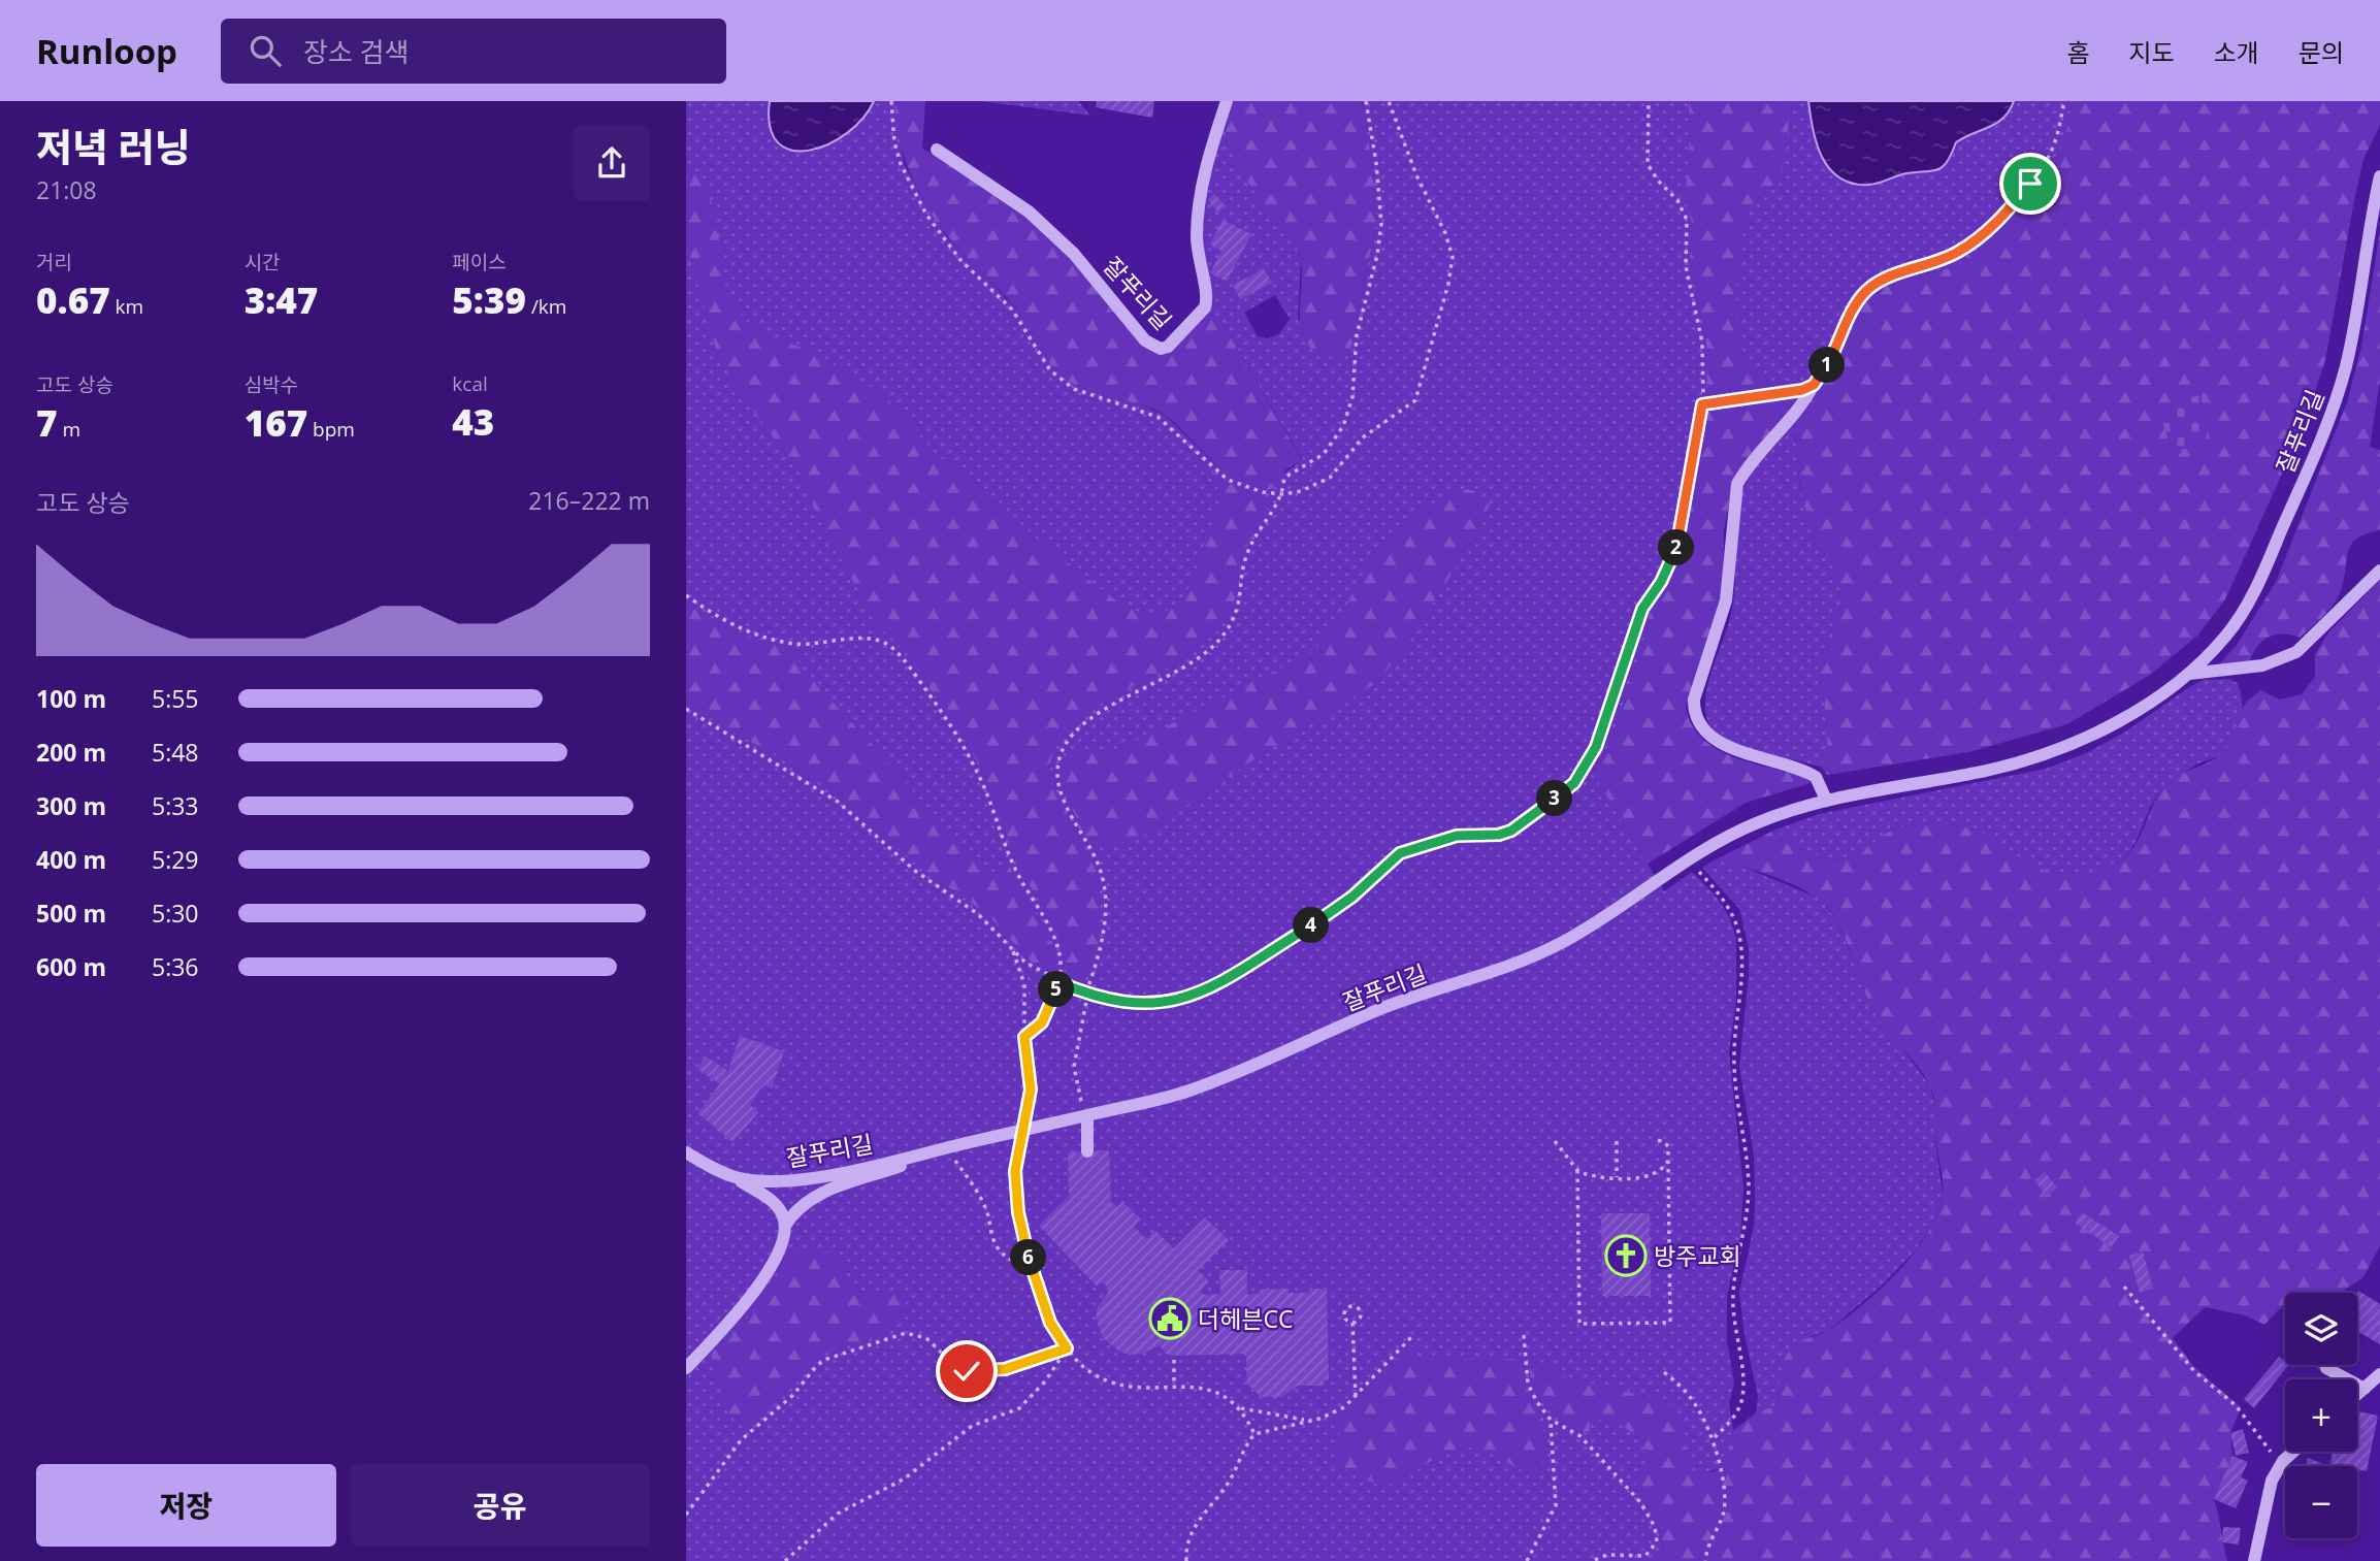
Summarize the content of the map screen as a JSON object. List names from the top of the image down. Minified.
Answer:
{"streets":{"street":["잘푸리길"]},"places":{"church":["방주교회"],"public building":["더헤븐CC"]},"page":{"header":"Runloop","search":"장소 검색","nav":["홈","지도","소개","문의"],"heading":["저녁 러닝","21:08"],"stats":[["거리","0.67 km"],["시간","3:47"],["페이스","5:39 /km"],["고도 상승","7 m"],["심박수","167 bpm"],["kcal","43"]],"pins":["1","2","3","4","5","6"],"chart":["고도 상승","216–222 m"],"list":[{"name":"100 m","note":"5:55"},{"name":"200 m","note":"5:48"},{"name":"300 m","note":"5:33"},{"name":"400 m","note":"5:29"},{"name":"500 m","note":"5:30"},{"name":"600 m","note":"5:36"}],"map_buttons":["+","−"],"buttons":["저장","공유"]}}
